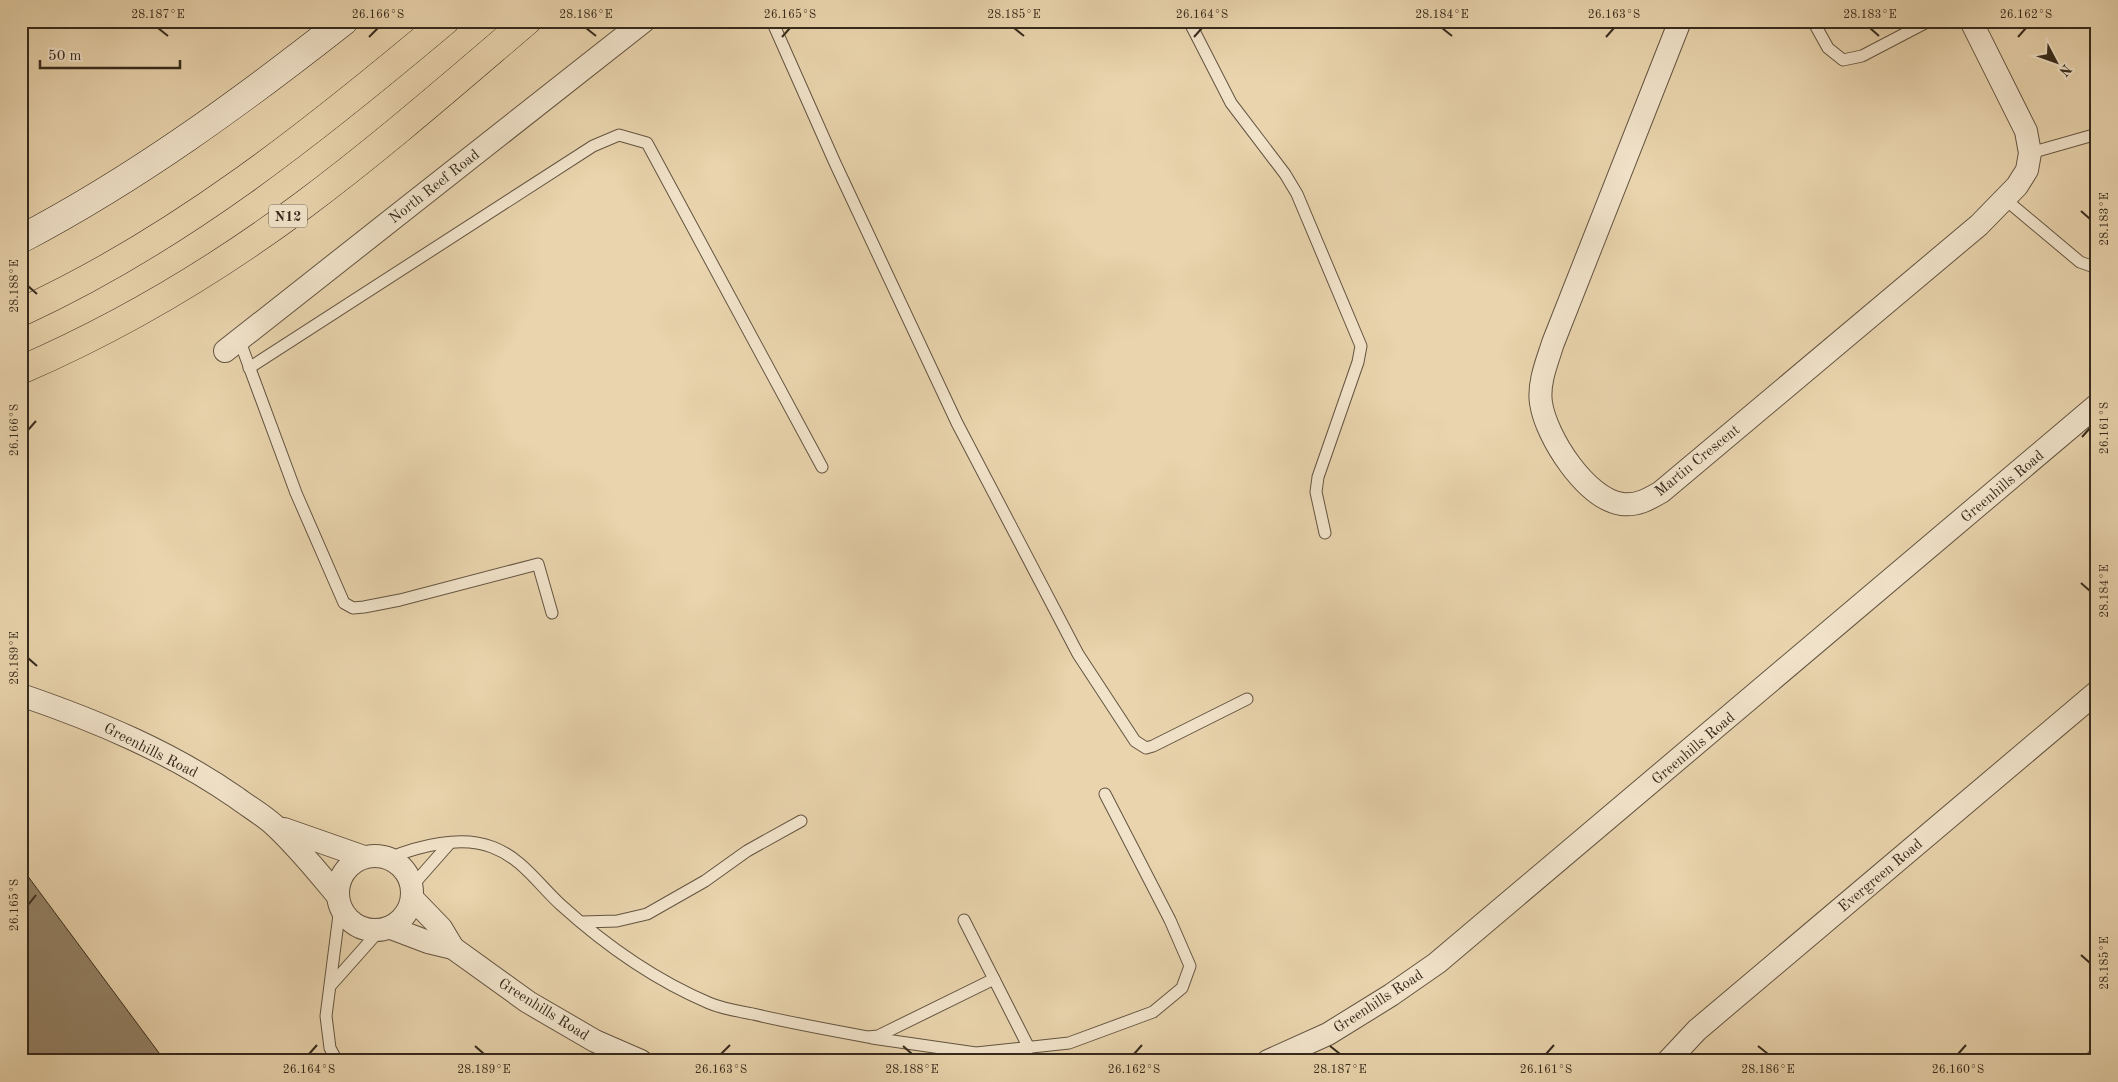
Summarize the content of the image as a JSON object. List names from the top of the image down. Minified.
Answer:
{"streets":{"highway":["N12"],"street":["North Reef Road","Martin Crescent","Greenhills Road","Evergreen Road"]},"scale_bar":"50 m","north":"bottom right","coordinates":["28.187°E","26.166°S","28.186°E","26.165°S","28.185°E","26.164°S","28.184°E","26.163°S","28.183°E","26.162°S","28.188°E","26.161°S","28.189°E","26.160°S"]}
